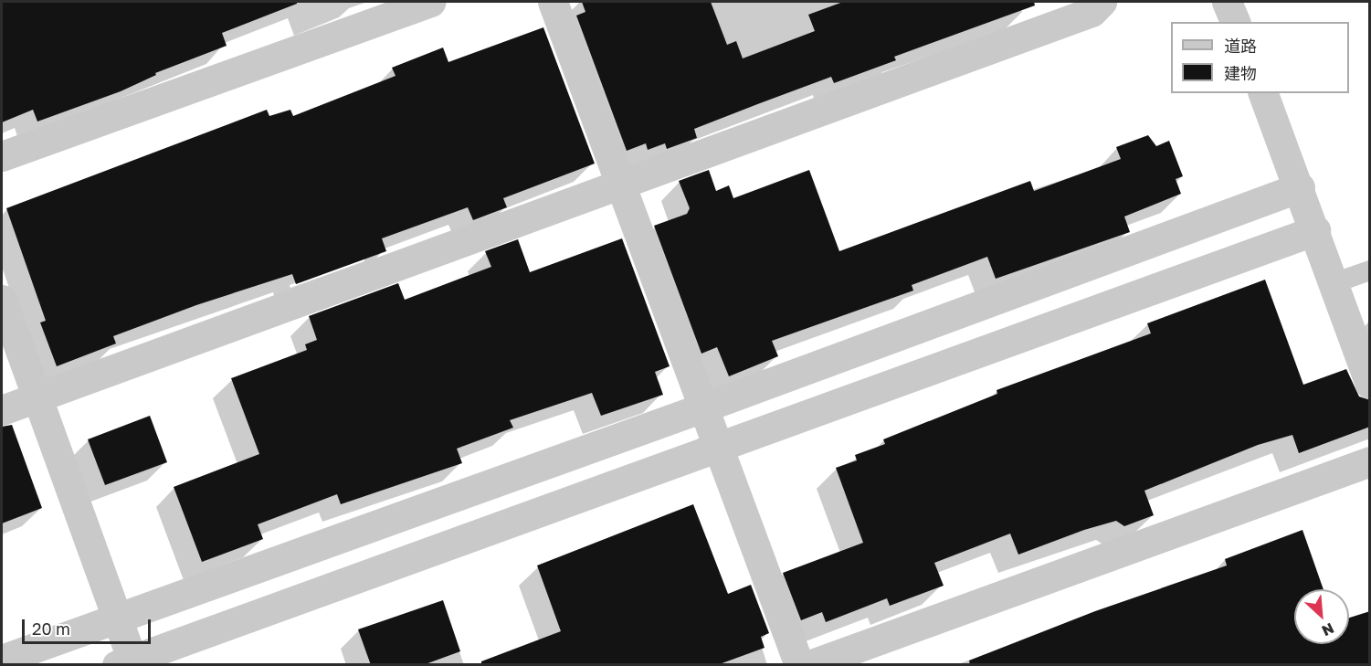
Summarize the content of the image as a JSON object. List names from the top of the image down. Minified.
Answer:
{"legend":["道路","建物"],"scale_bar":"20 m","north":"bottom right"}
